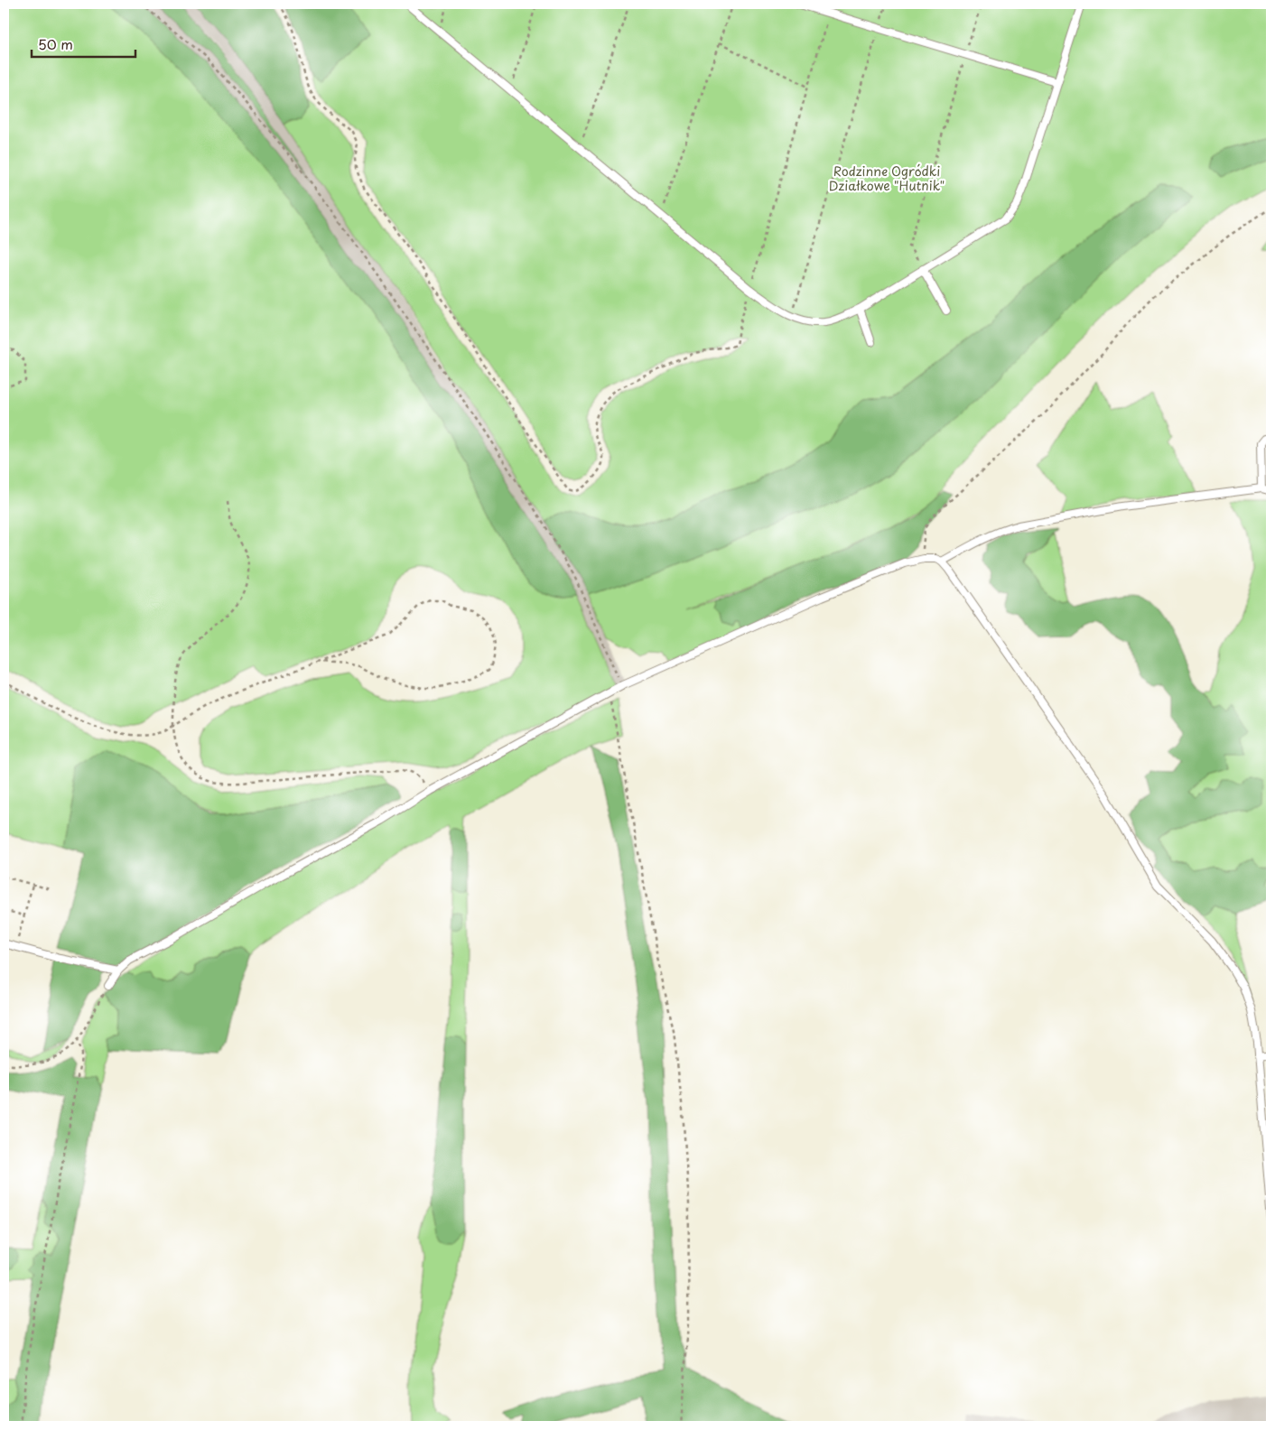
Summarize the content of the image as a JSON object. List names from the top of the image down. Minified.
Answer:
{"parks":["Rodzinne Ogródki Działkowe \"Hutnik\""],"scale_bar":"50 m"}
